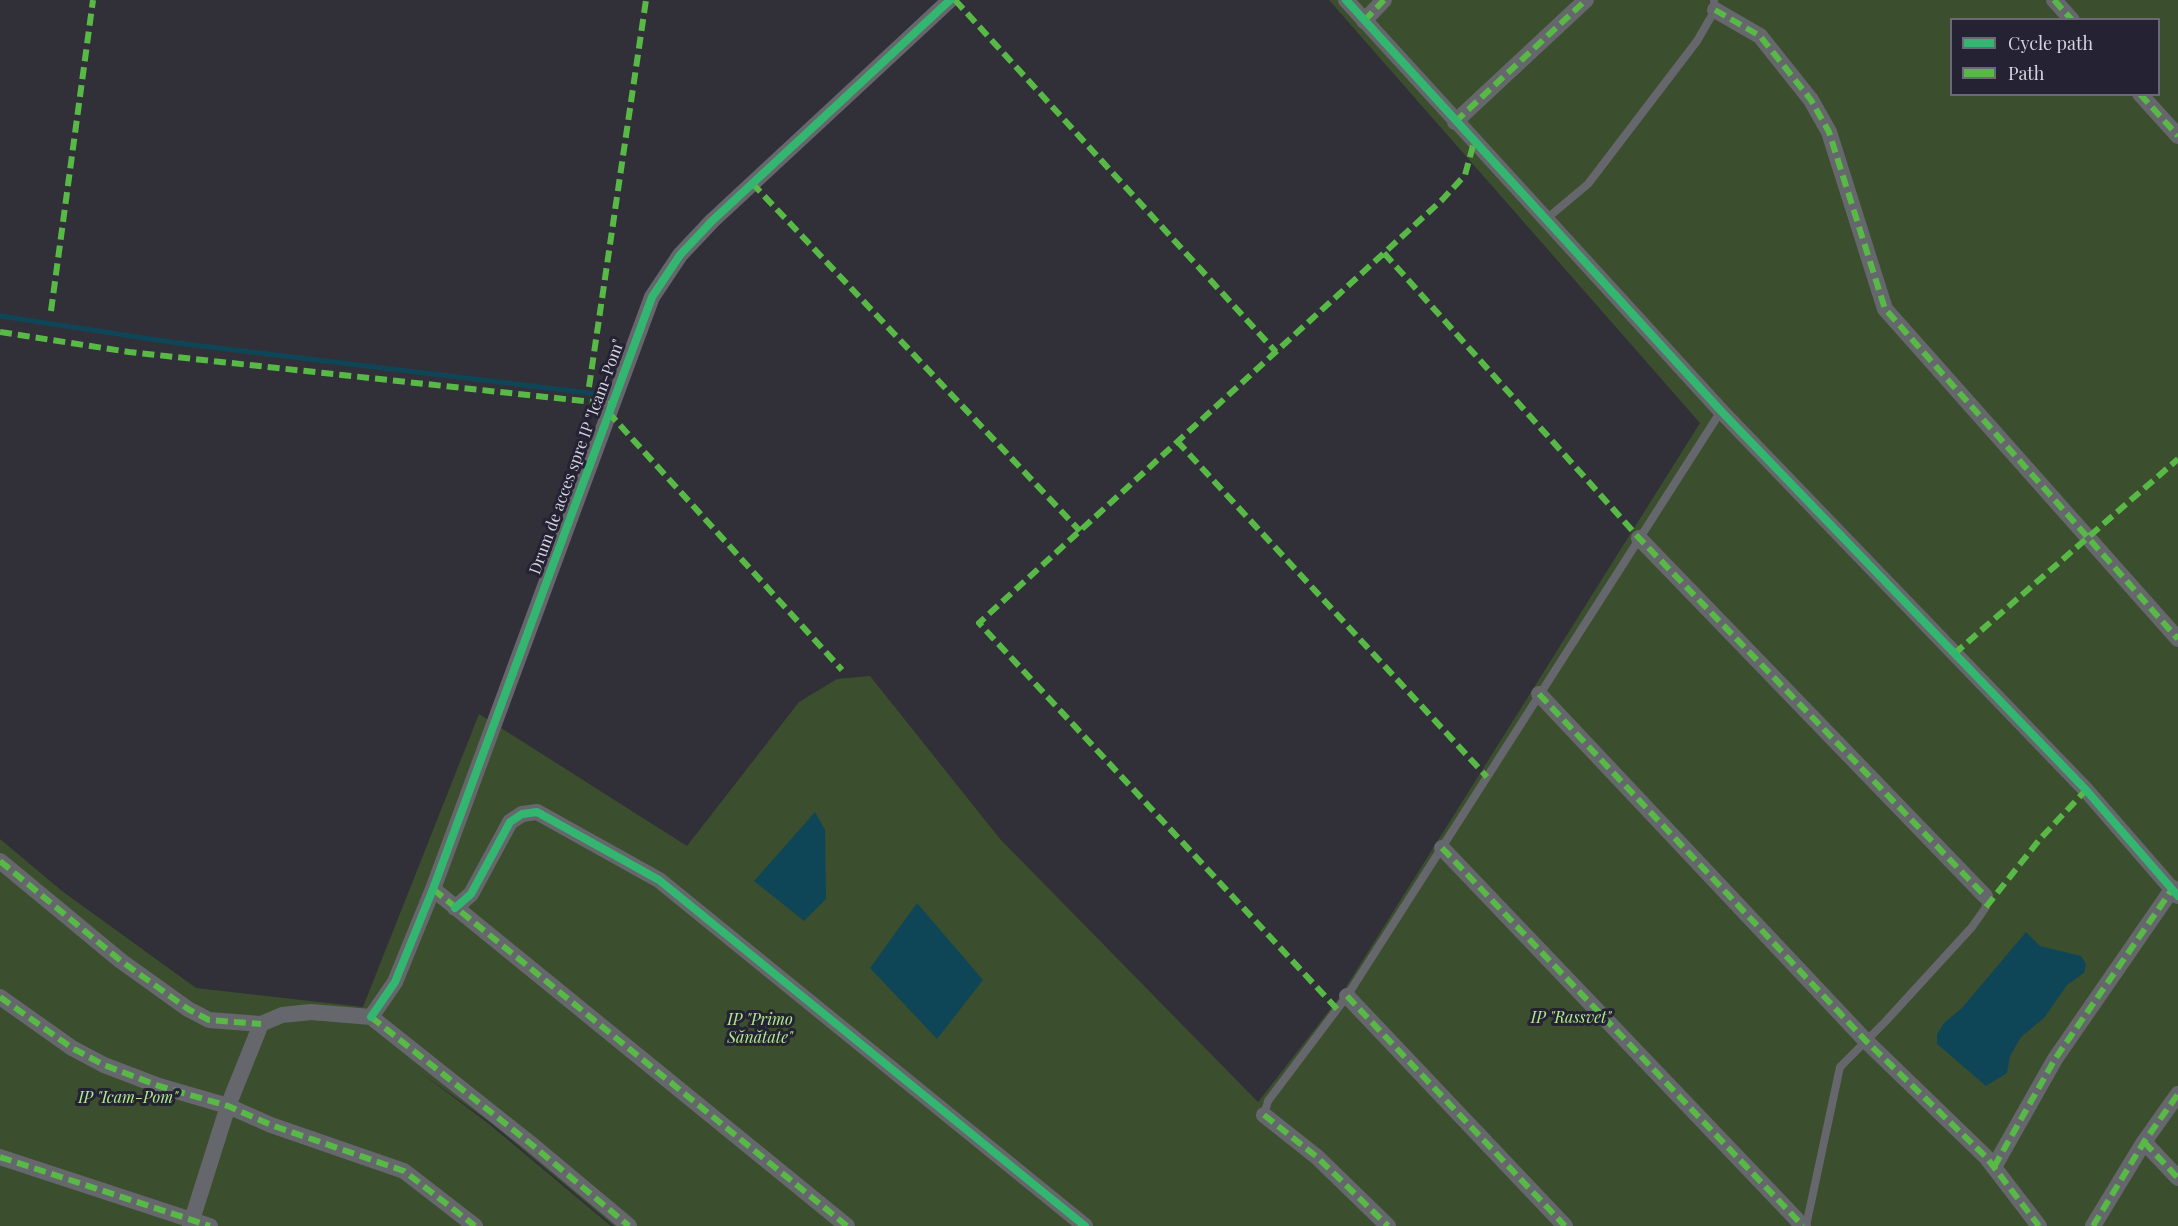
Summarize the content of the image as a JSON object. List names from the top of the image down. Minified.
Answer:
{"streets":{"street":["Drum de acces spre IP \"Icam-Pom\""]},"parks":["IP \"Rassvet\"","IP \"Primo Sănătate\"","IP \"Icam-Pom\""],"legend":["Cycle path","Path"]}
